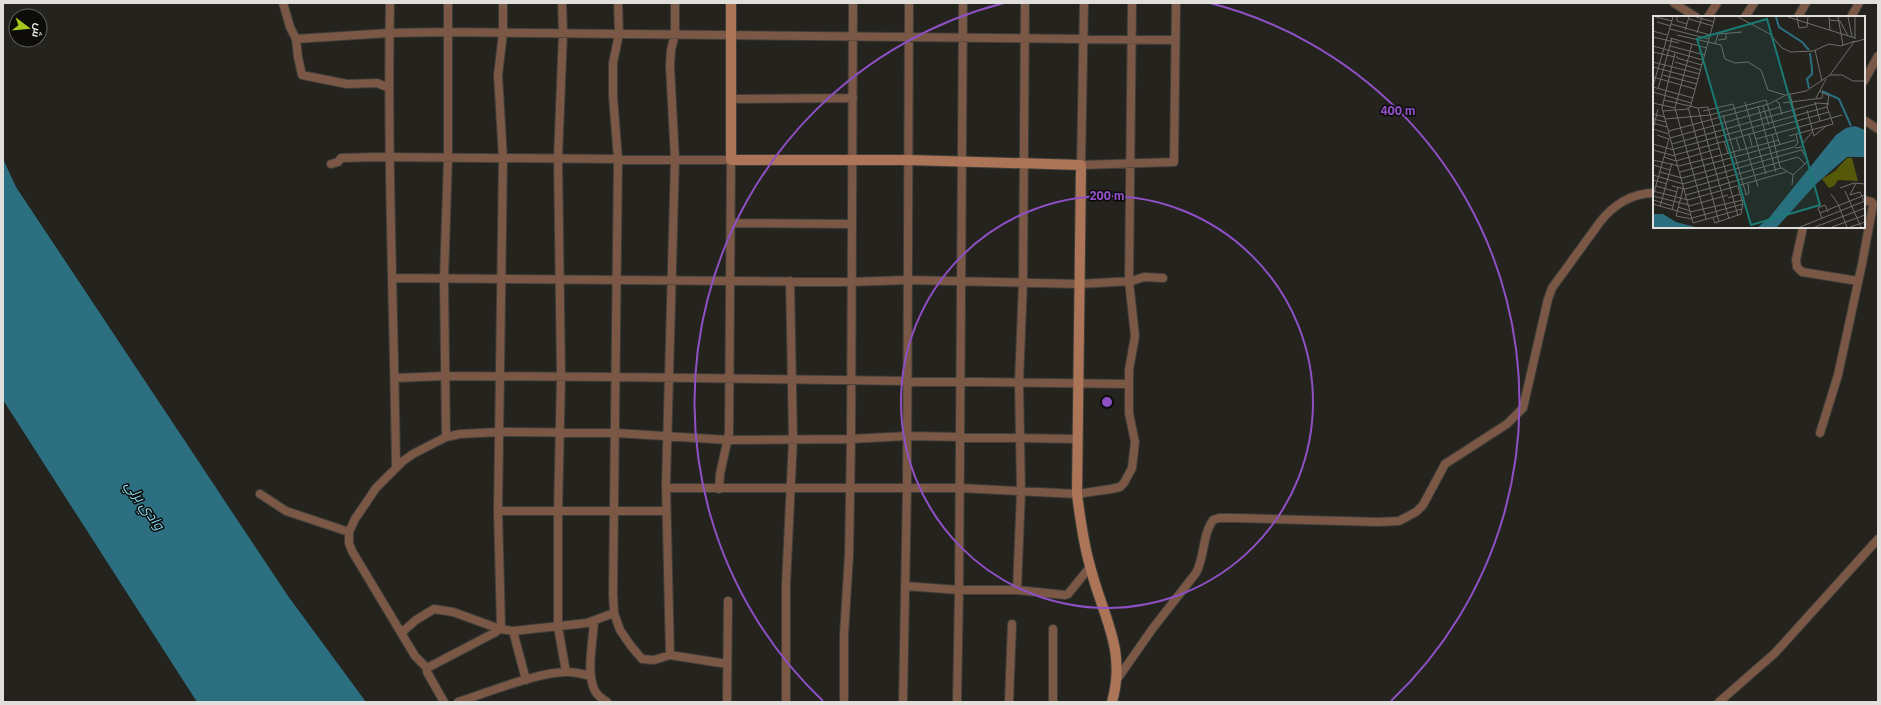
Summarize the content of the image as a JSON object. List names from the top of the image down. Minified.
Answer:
{"water":["وادي برلي"],"north":"right","rings":["400 m","200 m"]}
